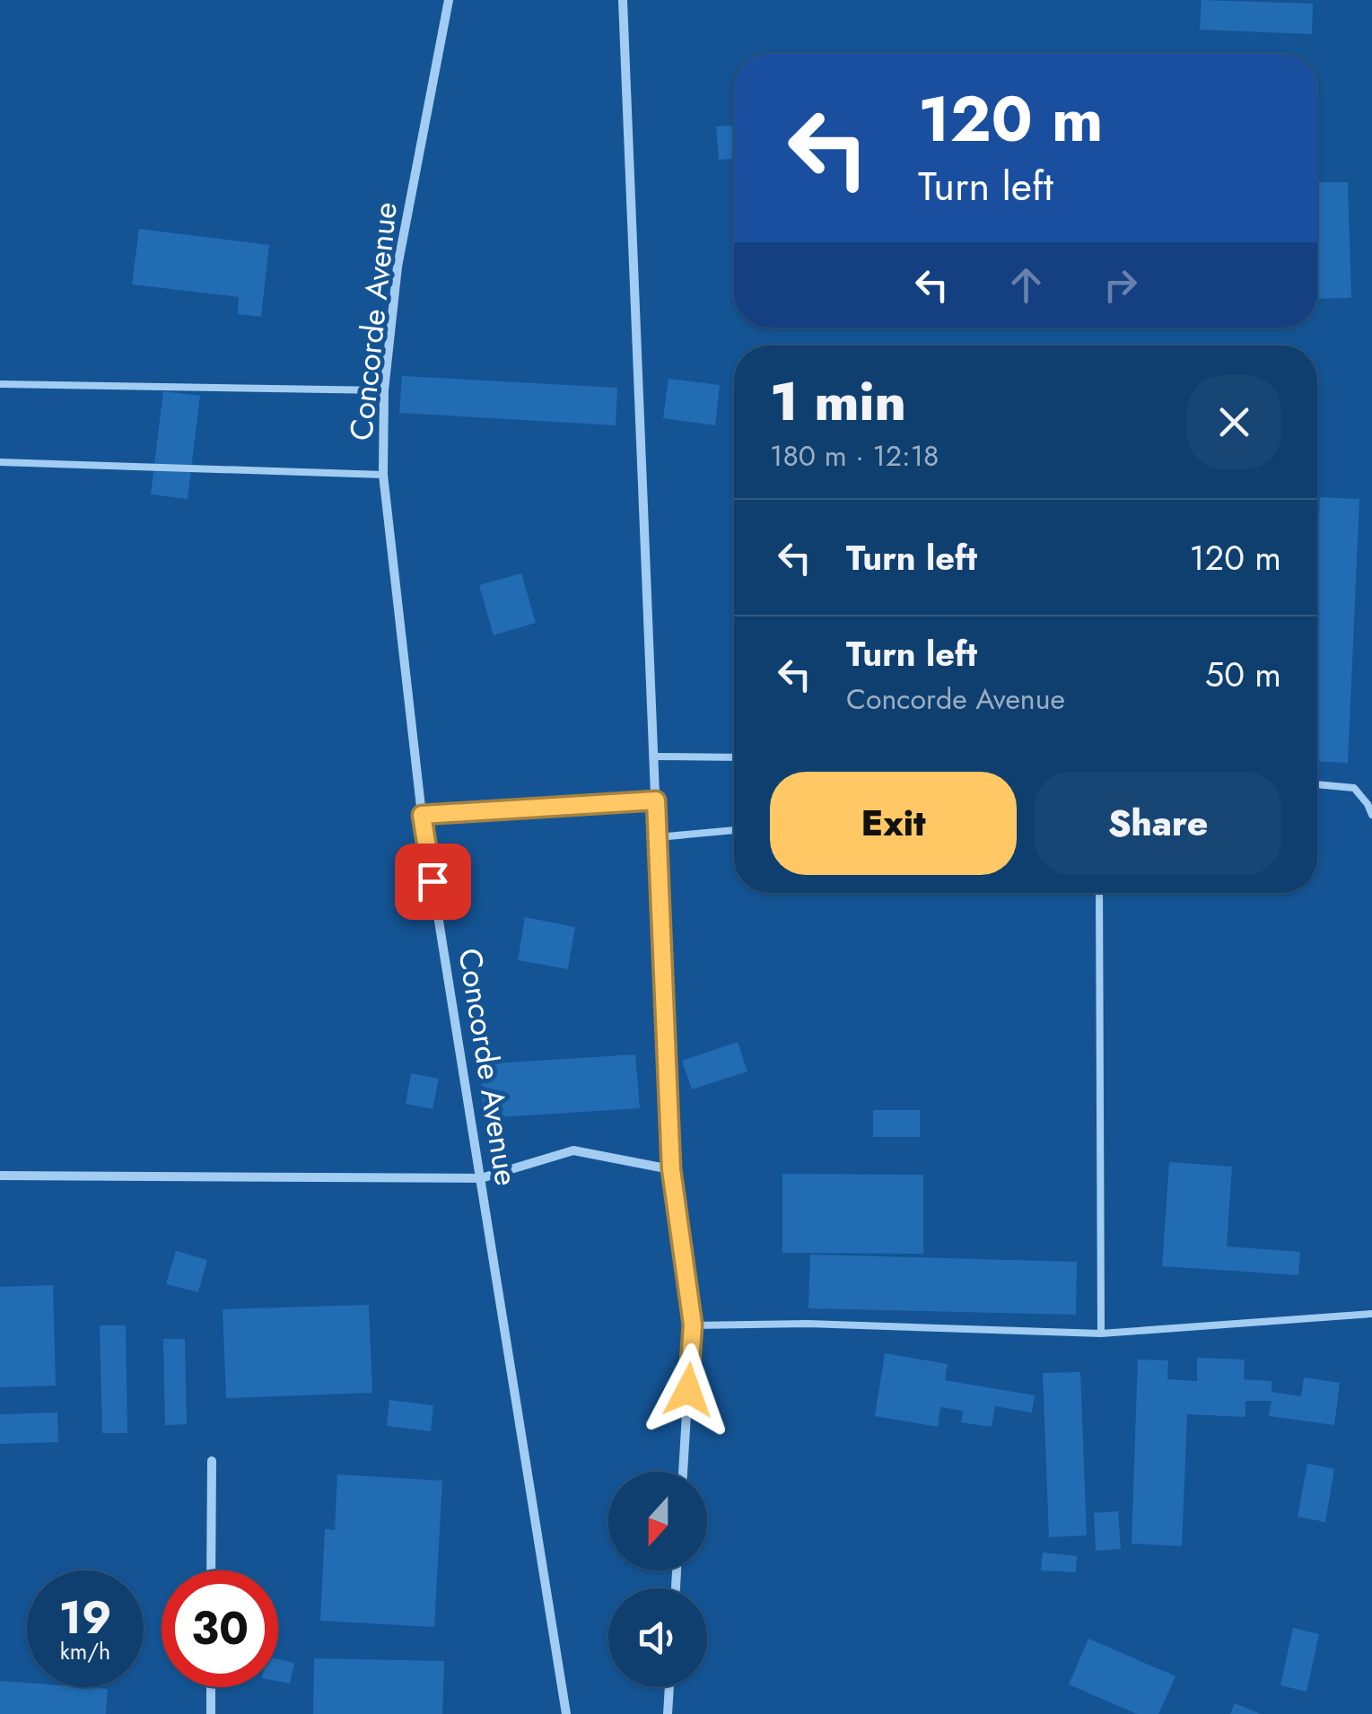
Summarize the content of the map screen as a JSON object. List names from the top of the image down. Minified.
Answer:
{"streets":{"street":["Concorde Avenue"]},"north":"bottom","page":{"turn":["120 m","Turn left"],"heading":["1 min","180 m · 12:18"],"list":[{"name":"Turn left","value":"120 m"},{"name":"Turn left","note":"Concorde Avenue","value":"50 m"}],"buttons":["Exit","Share"],"speed":"19 km/h","limit":"30"}}
